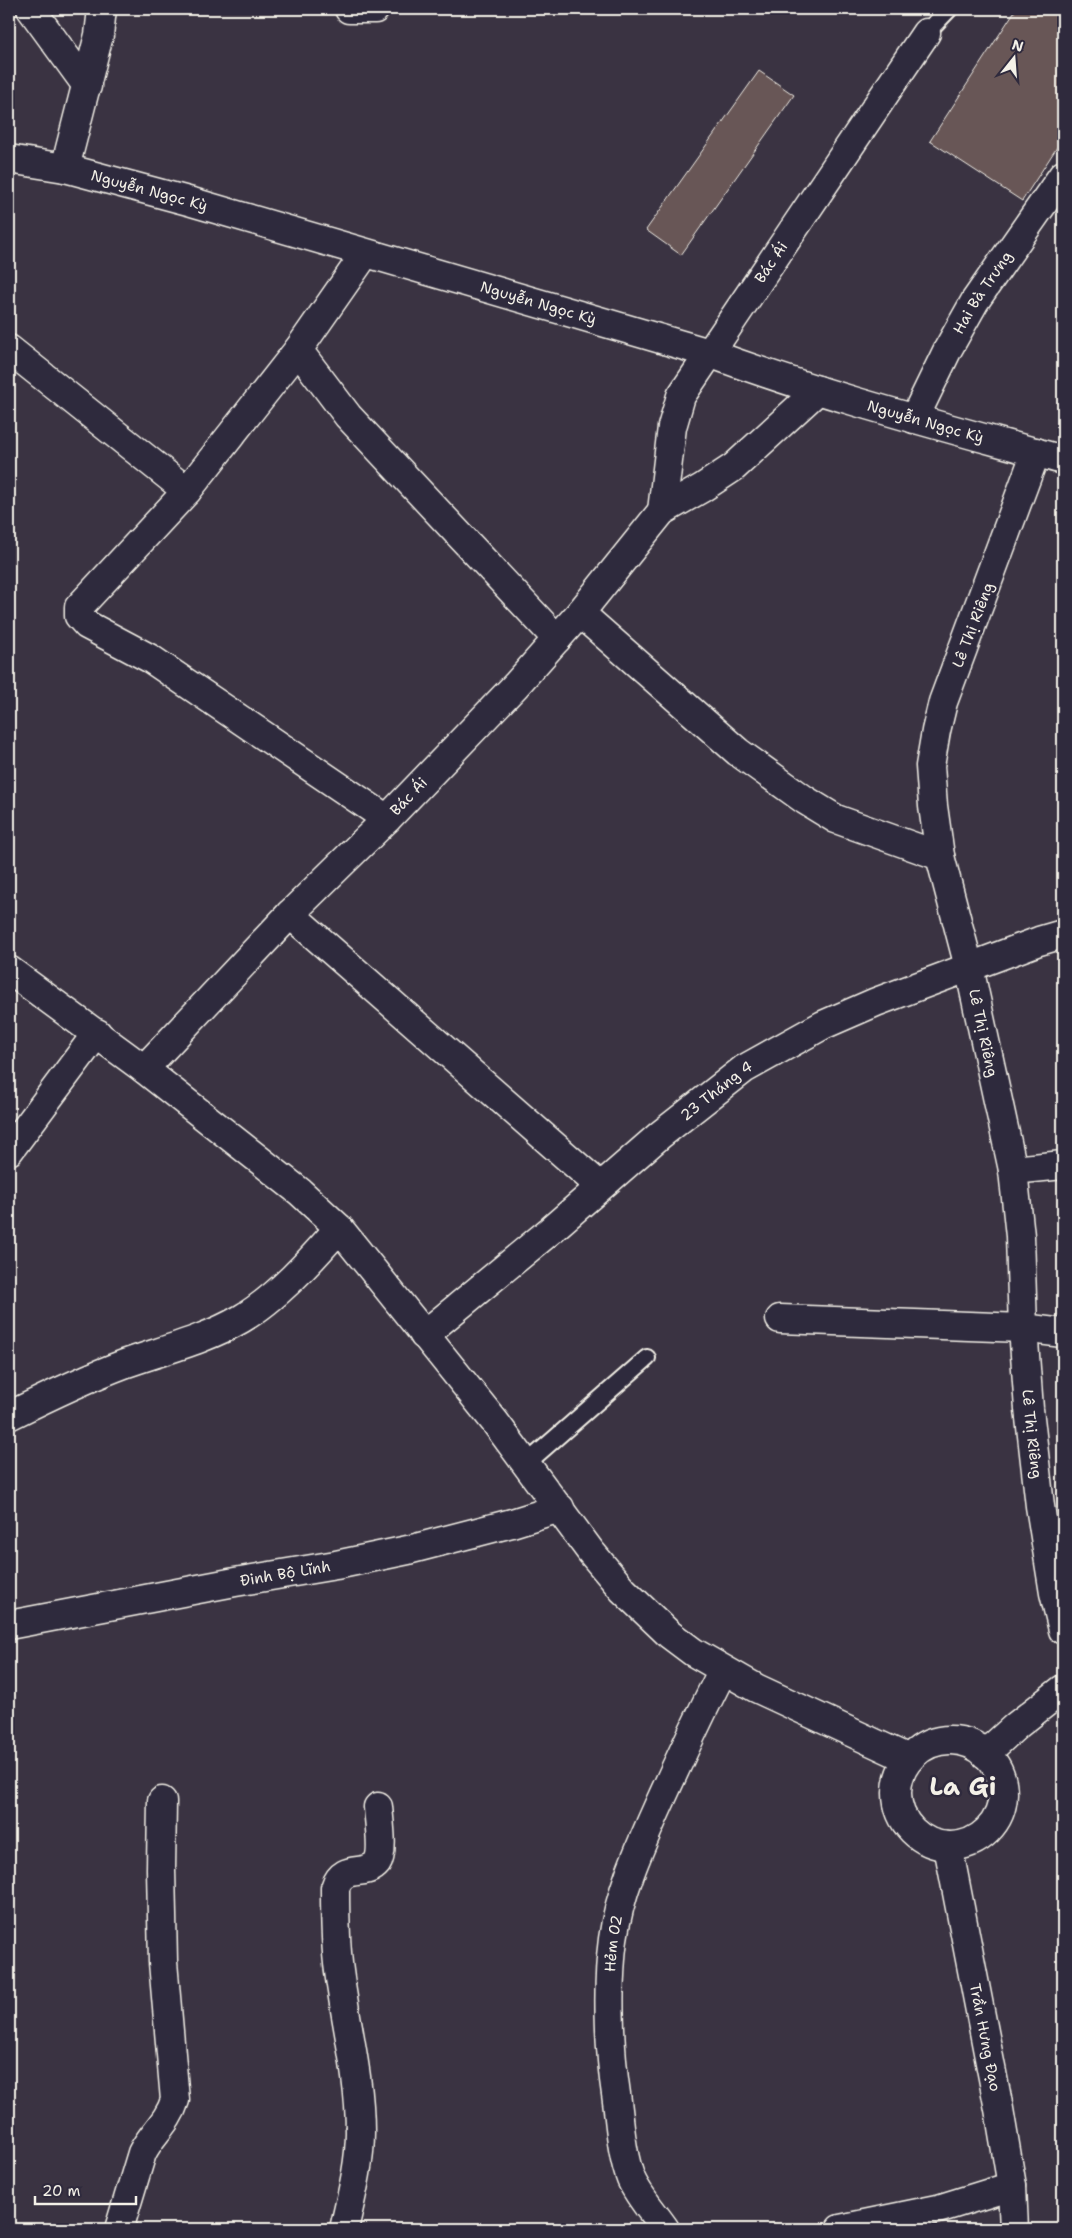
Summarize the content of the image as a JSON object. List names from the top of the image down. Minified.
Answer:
{"streets":{"street":["Nguyễn Ngọc Kỳ","Bác Ái","Hai Bà Trưng","Lê Thị Riêng","23 Tháng 4","Đinh Bộ Lĩnh","Hẻm 02","Trần Hưng Đạo"]},"crossings":[["Nguyễn Ngọc Kỳ","Bác Ái"],["Nguyễn Ngọc Kỳ","Hai Bà Trưng"],["Nguyễn Ngọc Kỳ","Lê Thị Riêng"],["Lê Thị Riêng","23 Tháng 4"]],"districts":["La Gi"],"scale_bar":"20 m","north":"top"}
